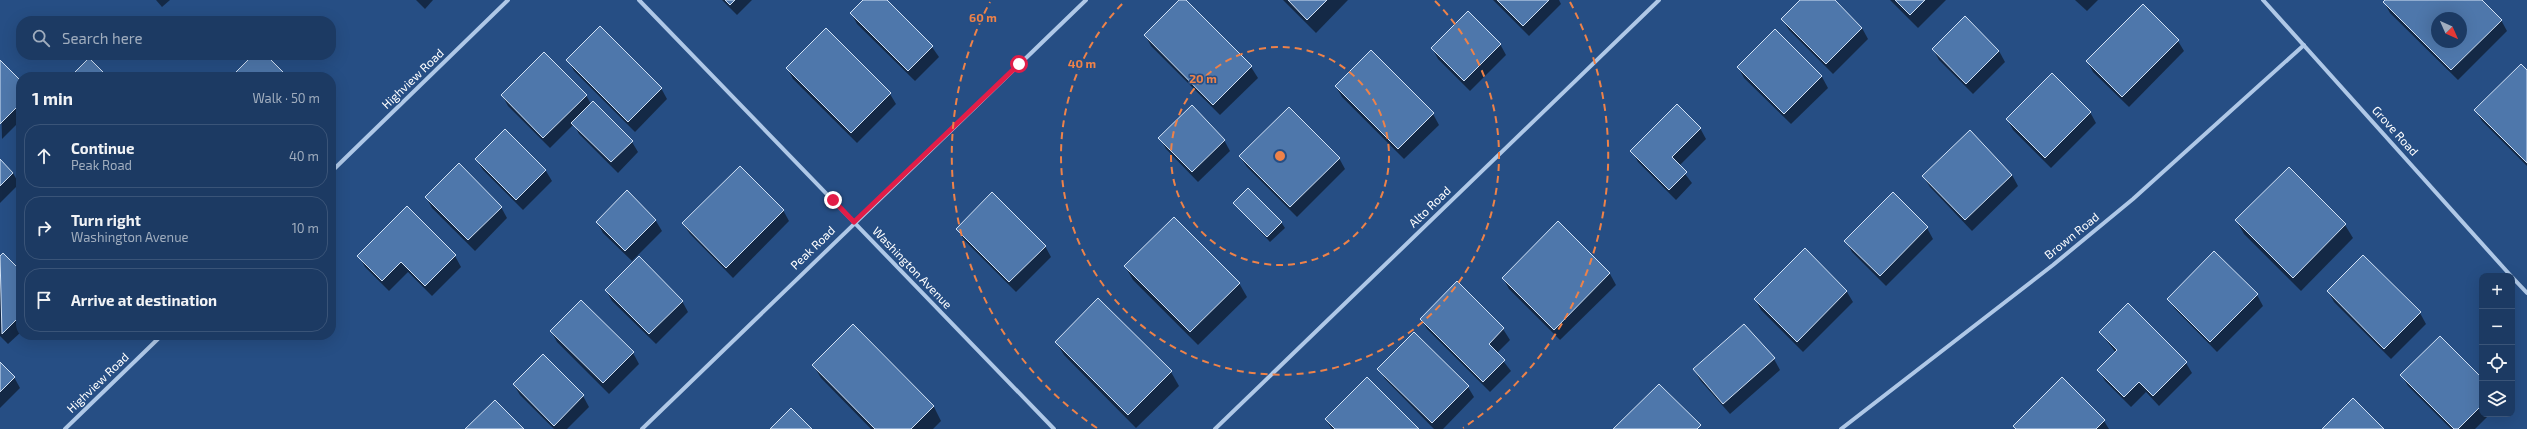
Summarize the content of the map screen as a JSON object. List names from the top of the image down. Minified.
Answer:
{"streets":{"street":["Highview Road","Grove Road","Alto Road","Brown Road","Peak Road","Washington Avenue"]},"crossings":[["Grove Road","Brown Road"],["Peak Road","Washington Avenue"]],"north":"bottom right","page":{"search":"Search here","heading":["1 min","Walk · 50 m"],"list":[["Continue","Peak Road","40 m"],["Turn right","Washington Avenue","10 m"],"Arrive at destination"],"map_buttons":["+","−"]},"rings":["60 m","40 m","20 m"]}
